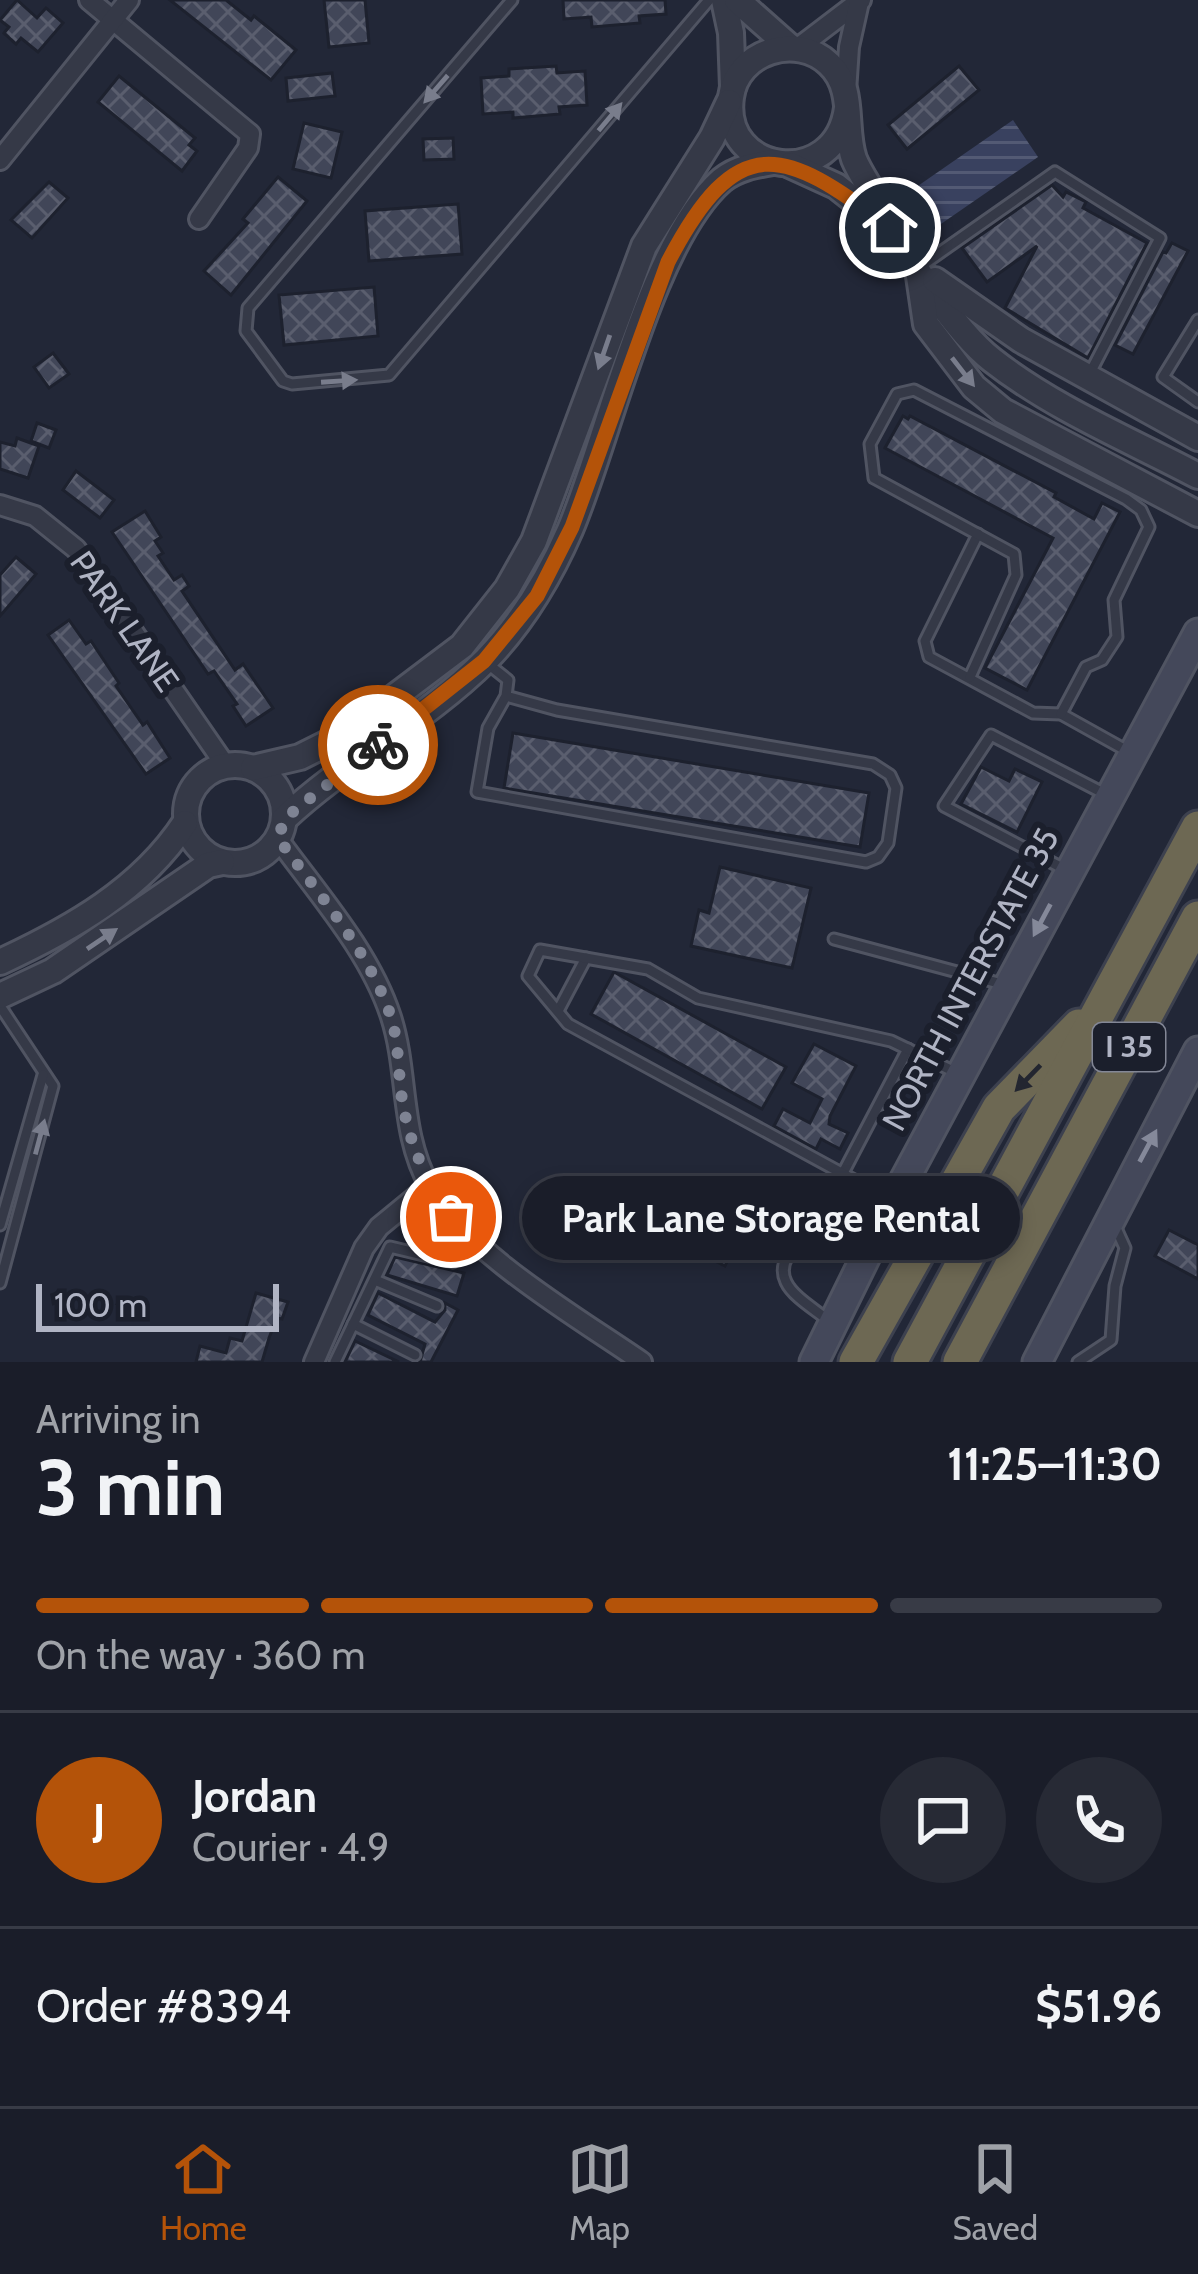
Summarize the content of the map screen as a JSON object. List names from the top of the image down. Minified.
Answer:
{"streets":{"highway":["I 35"],"main road":["NORTH INTERSTATE 35"],"street":["PARK LANE"]},"places":["Park Lane Storage Rental"],"scale_bar":"100 m","page":{"bubble":"Park Lane Storage Rental","scale":"100 m","heading":["3 min","Arriving in","11:25–11:30"],"panel":["Jordan","Courier · 4.9","Order #8394","$51.96"],"bar":"On the way · 360 m","round":"J","tabs":["Home","Map","Saved"]}}
